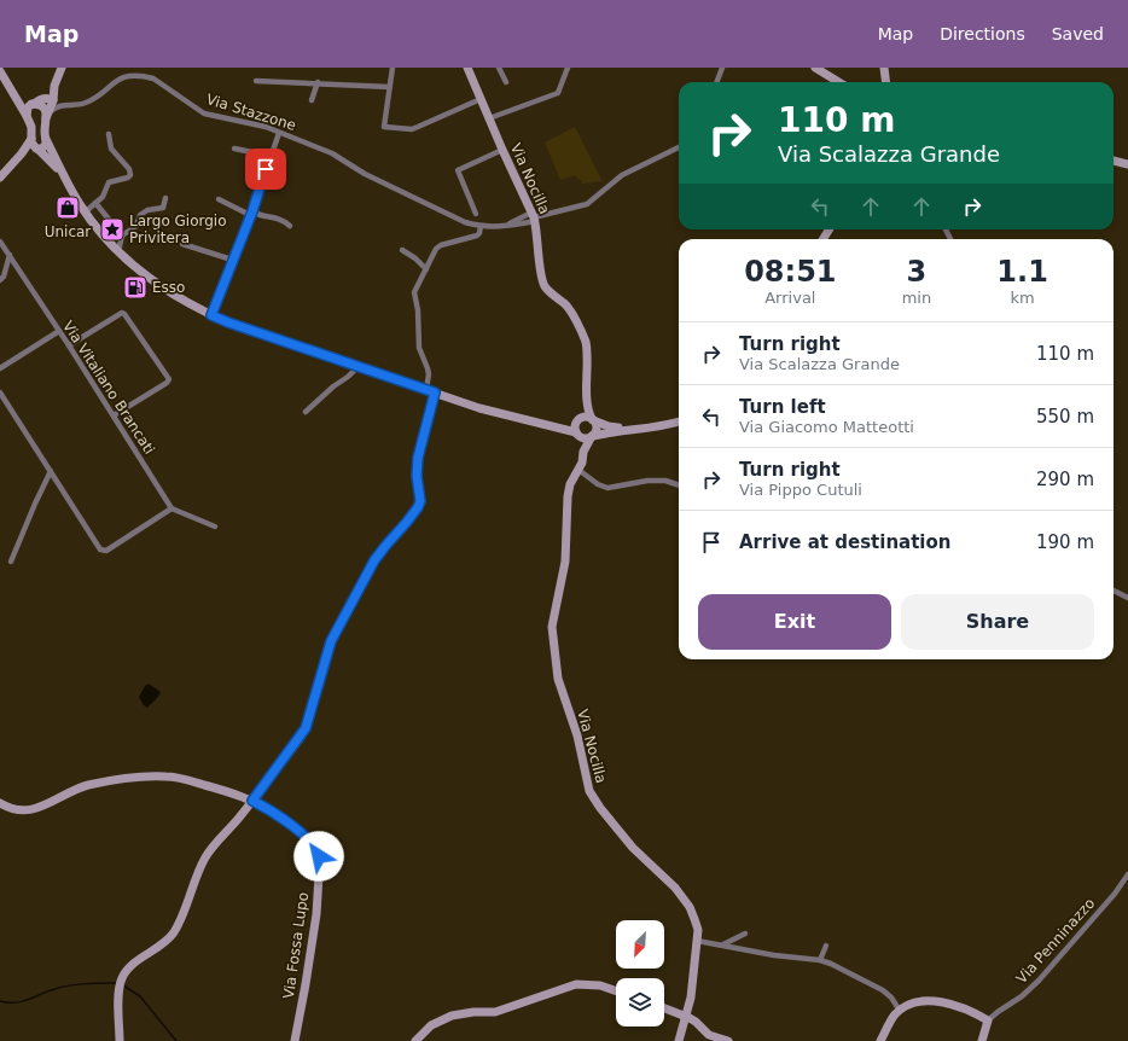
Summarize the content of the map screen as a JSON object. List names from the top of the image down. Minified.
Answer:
{"streets":{"street":["Via Stazzone","Via Nocilla","Via Vitaliano Brancati","Via Penninazzo","Via Fossa Lupo"]},"crossings":[["Via Stazzone","Via Nocilla"]],"places":{"shop":["Unicar"],"place":["Largo Giorgio Privitera"],"fuel station":["Esso"]},"north":"bottom left","page":{"header":"Map","nav":["Map","Directions","Saved"],"turn":["110 m","Via Scalazza Grande"],"eta":["08:51","Arrival","3","min","1.1","km"],"list":[{"name":"Turn right","note":"Via Scalazza Grande","value":"110 m"},{"name":"Turn left","note":"Via Giacomo Matteotti","value":"550 m"},{"name":"Turn right","note":"Via Pippo Cutuli","value":"290 m"},{"name":"Arrive at destination","value":"190 m"}],"buttons":["Exit","Share"]}}
